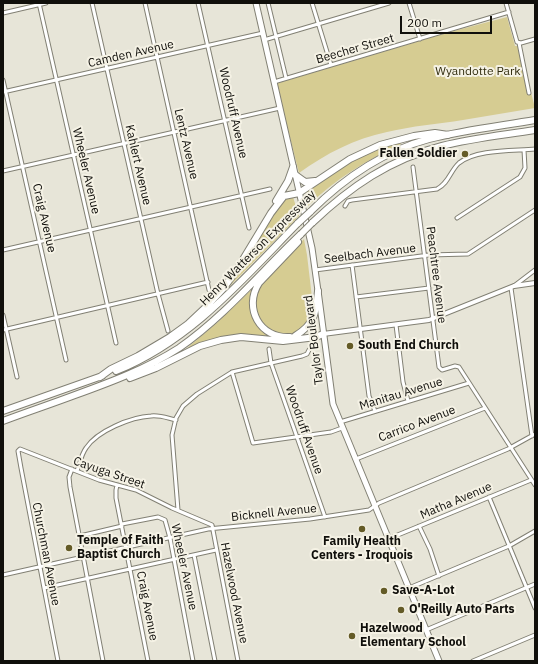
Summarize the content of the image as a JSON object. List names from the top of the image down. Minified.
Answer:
{"streets":{"highway":["Henry Watterson Expressway"],"main road":["Taylor Boulevard"],"street":["Beecher Street","Camden Avenue","Woodruff Avenue","Lentz Avenue","Kahlert Avenue","Wheeler Avenue","Craig Avenue","Seelbach Avenue","Peachtree Avenue","Manitau Avenue","Carrico Avenue","Cayuga Street","Matha Avenue","Bicknell Avenue","Churchman Avenue","Hazelwood Avenue"]},"crossings":[["Beecher Street","Taylor Boulevard"],["Camden Avenue","Woodruff Avenue"],["Camden Avenue","Lentz Avenue"],["Camden Avenue","Kahlert Avenue"],["Camden Avenue","Wheeler Avenue"],["Camden Avenue","Craig Avenue"],["Camden Avenue","Taylor Boulevard"],["Woodruff Avenue","Bicknell Avenue"],["Wheeler Avenue","Craig Avenue"],["Wheeler Avenue","Bicknell Avenue"],["Craig Avenue","Cayuga Street"],["Craig Avenue","Bicknell Avenue"],["Seelbach Avenue","Peachtree Avenue"],["Seelbach Avenue","Taylor Boulevard"],["Peachtree Avenue","Manitau Avenue"],["Peachtree Avenue","Carrico Avenue"],["Peachtree Avenue","Matha Avenue"],["Peachtree Avenue","Bicknell Avenue"],["Taylor Boulevard","Manitau Avenue"],["Taylor Boulevard","Carrico Avenue"],["Taylor Boulevard","Matha Avenue"],["Taylor Boulevard","Bicknell Avenue"],["Cayuga Street","Bicknell Avenue"],["Cayuga Street","Churchman Avenue"],["Cayuga Street","Hazelwood Avenue"],["Bicknell Avenue","Churchman Avenue"],["Bicknell Avenue","Hazelwood Avenue"]],"parks":["Wyandotte Park"],"places":["Fallen Soldier","South End Church","Family Health Centers - Iroquois","Temple of Faith Baptist Church","Save-A-Lot","O'Reilly Auto Parts","Hazelwood Elementary School"],"scale_bar":"200 m"}
